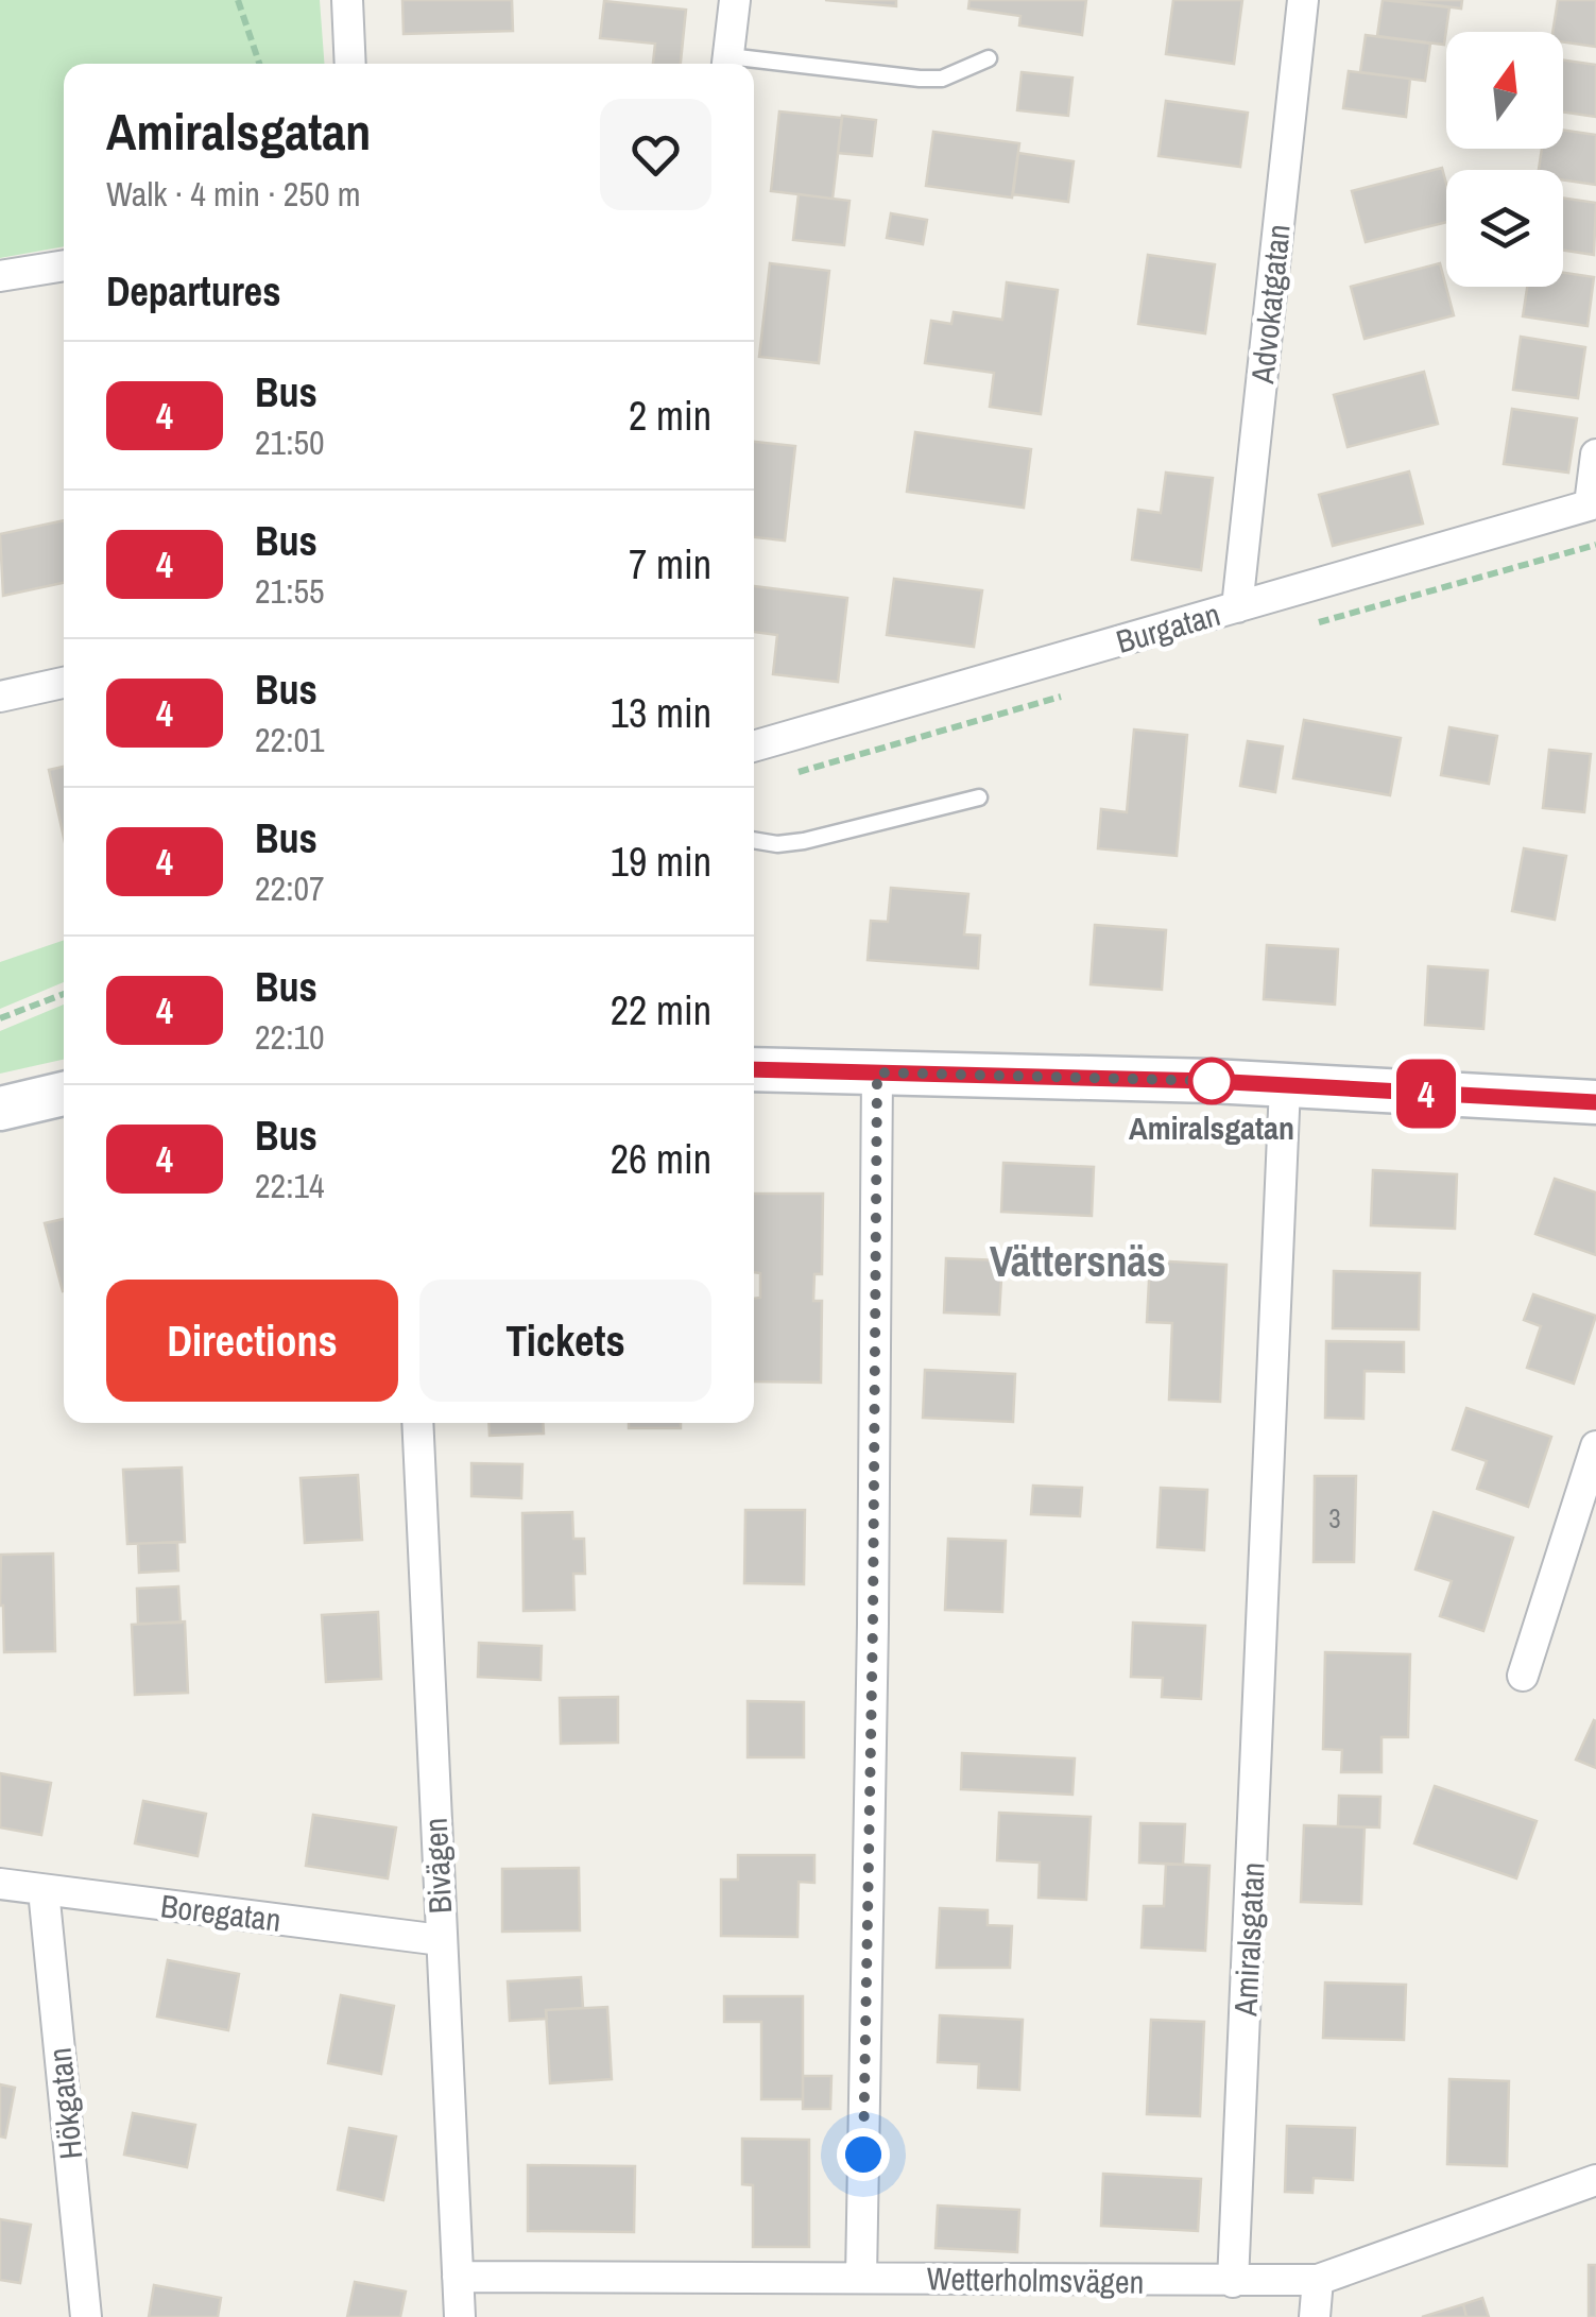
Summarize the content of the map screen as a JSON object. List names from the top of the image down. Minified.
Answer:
{"streets":{"street":["Advokatgatan","Burgatan","Bivägen","Boregatan","Amiralsgatan","Hökgatan","Wetterholmsvägen"]},"crossings":[["Advokatgatan","Burgatan"],["Bivägen","Boregatan"],["Bivägen","Wetterholmsvägen"],["Boregatan","Hökgatan"],["Amiralsgatan","Wetterholmsvägen"]],"districts":["Vättersnäs"],"places":["Amiralsgatan"],"lines":["bus line 4"],"house_numbers":["3"],"north":"top","page":{"on_map":"4","heading":[["Amiralsgatan","Walk · 4 min · 250 m"],"Departures"],"list":[{"mark":"4","name":"Bus","note":"21:50","value":"2 min"},{"mark":"4","name":"Bus","note":"21:55","value":"7 min"},{"mark":"4","name":"Bus","note":"22:01","value":"13 min"},{"mark":"4","name":"Bus","note":"22:07","value":"19 min"},{"mark":"4","name":"Bus","note":"22:10","value":"22 min"},{"mark":"4","name":"Bus","note":"22:14","value":"26 min"}],"buttons":["Directions","Tickets"]}}
